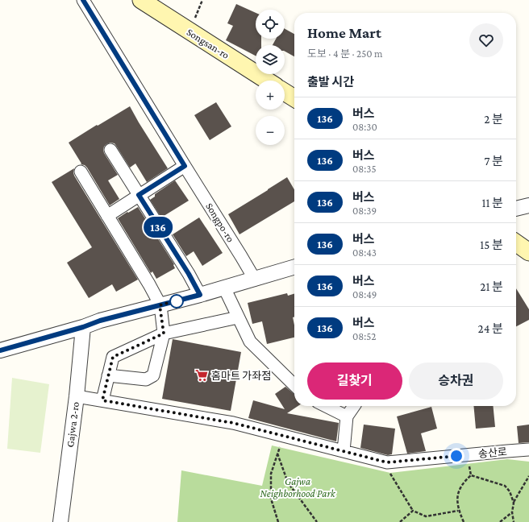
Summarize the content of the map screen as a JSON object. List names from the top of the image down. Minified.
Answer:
{"streets":{"main road":["Songsan-ro"],"street":["Songpo-ro","Gajwa 2-ro","송산로"]},"crossings":[["Gajwa 2-ro","송산로"]],"parks":["Gajwa Neighborhood Park"],"places":{"supermarket":["홈마트 가좌점"]},"lines":["bus line 136"],"page":{"on_map":"136","map_buttons":["+","−"],"heading":[["Home Mart","도보 · 4 분 · 250 m"],"출발 시간"],"list":[{"mark":"136","name":"버스","note":"08:30","value":"2 분"},{"mark":"136","name":"버스","note":"08:35","value":"7 분"},{"mark":"136","name":"버스","note":"08:39","value":"11 분"},{"mark":"136","name":"버스","note":"08:43","value":"15 분"},{"mark":"136","name":"버스","note":"08:49","value":"21 분"},{"mark":"136","name":"버스","note":"08:52","value":"24 분"}],"buttons":["길찾기","승차권"]}}
